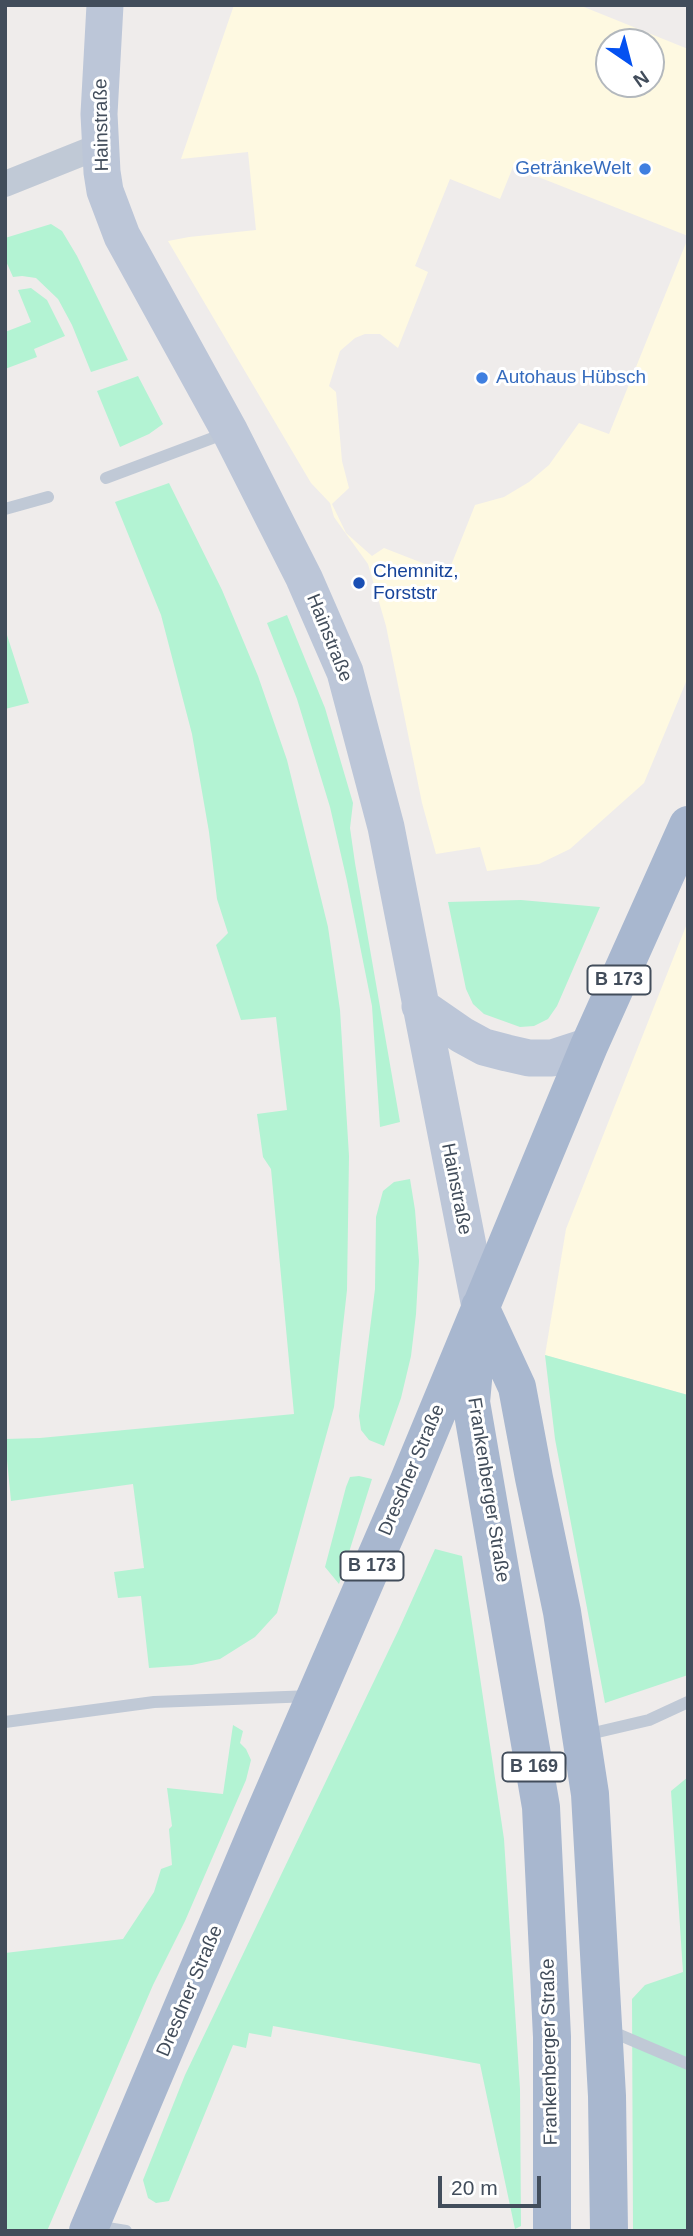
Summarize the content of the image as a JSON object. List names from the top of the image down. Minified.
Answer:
{"streets":{"main road":["Hainstraße","B 173","Dresdner Straße","Frankenberger Straße","B 169"]},"crossings":[["Hainstraße","Dresdner Straße"],["Hainstraße","Frankenberger Straße"],["Hainstraße","B 169"],["Dresdner Straße","Frankenberger Straße"],["Dresdner Straße","B 169"],["Frankenberger Straße","B 169"]],"places":["GetränkeWelt","Autohaus Hübsch","Chemnitz, Forststr"],"scale_bar":"20 m","north":"bottom right"}
